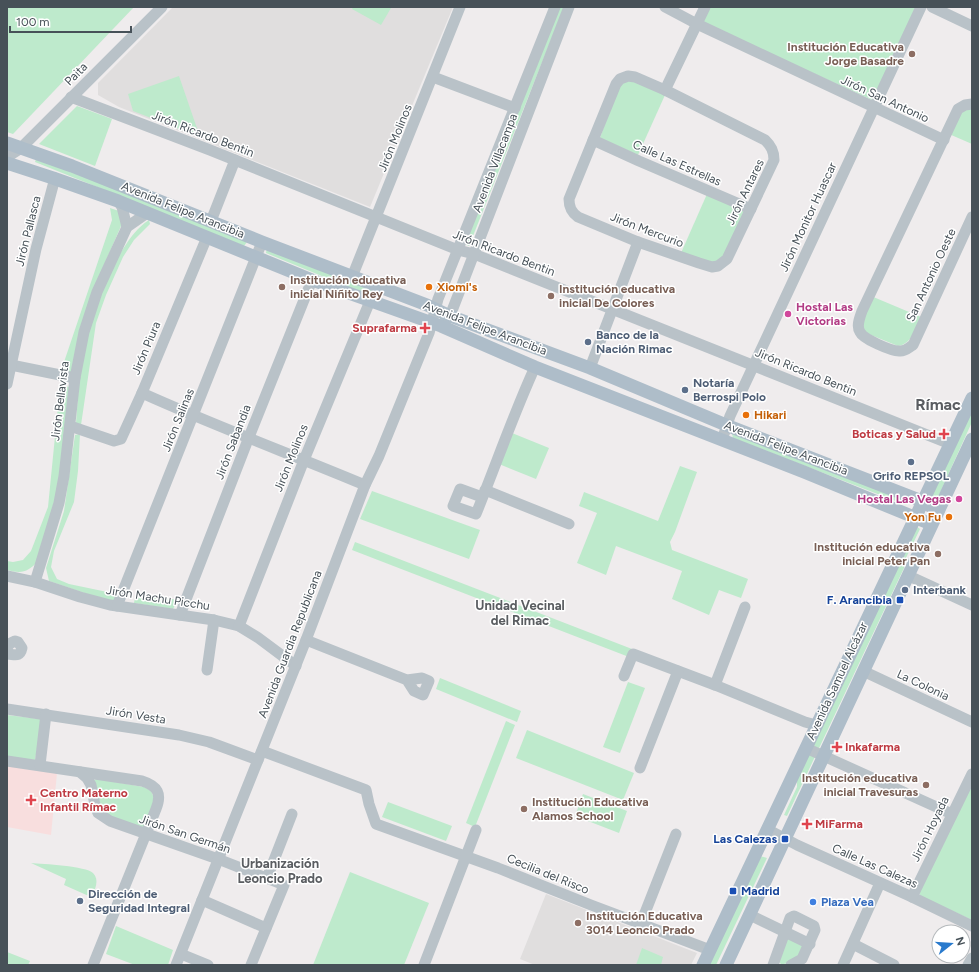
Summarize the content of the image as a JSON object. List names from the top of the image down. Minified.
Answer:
{"streets":{"main road":["Avenida Felipe Arancibia","Avenida Samuel Alcázar"],"street":["Paita","Jirón San Antonio","Jirón Ricardo Bentin","Jirón Molinos","Avenida Villacampa","Calle Las Estrellas","Jirón Antares","Jirón Monitor Huascar","Jirón Mercurio","Jirón Pallasca","San Antonio Oeste","Jirón Piura","Jirón Bellavista","Jirón Salinas","Jirón Sabandia","Jirón Machu Picchu","Avenida Guardia Republicana","La Colonia","Jirón Vesta","Jirón Hoyada","Jirón San Germán","Calle Las Calezas","Cecilia del Risco"]},"crossings":[["Paita","Jirón Ricardo Bentin"],["Paita","Avenida Felipe Arancibia"],["Jirón San Antonio","Jirón Monitor Huascar"],["Jirón San Antonio","San Antonio Oeste"],["Jirón Ricardo Bentin","Jirón Molinos"],["Jirón Ricardo Bentin","Avenida Villacampa"],["Jirón Ricardo Bentin","Jirón Monitor Huascar"],["Jirón Ricardo Bentin","Avenida Samuel Alcázar"],["Jirón Molinos","Avenida Felipe Arancibia"],["Jirón Molinos","Jirón Machu Picchu"],["Avenida Villacampa","Avenida Felipe Arancibia"],["Avenida Villacampa","Avenida Guardia Republicana"],["Calle Las Estrellas","Jirón Antares"],["Jirón Antares","Jirón Mercurio"],["Avenida Felipe Arancibia","Jirón Monitor Huascar"],["Avenida Felipe Arancibia","Jirón Pallasca"],["Avenida Felipe Arancibia","Jirón Piura"],["Avenida Felipe Arancibia","Jirón Bellavista"],["Avenida Felipe Arancibia","Jirón Salinas"],["Avenida Felipe Arancibia","Jirón Sabandia"],["Avenida Felipe Arancibia","Avenida Guardia Republicana"],["Avenida Felipe Arancibia","Avenida Samuel Alcázar"],["Jirón Piura","Jirón Bellavista"],["Jirón Bellavista","Jirón Machu Picchu"],["Jirón Salinas","Jirón Machu Picchu"],["Jirón Sabandia","Jirón Machu Picchu"],["Jirón Machu Picchu","Avenida Guardia Republicana"],["Avenida Guardia Republicana","Jirón Vesta"],["Avenida Guardia Republicana","Jirón San Germán"],["Avenida Guardia Republicana","Cecilia del Risco"],["Avenida Samuel Alcázar","La Colonia"],["Avenida Samuel Alcázar","Calle Las Calezas"],["Avenida Samuel Alcázar","Cecilia del Risco"],["Jirón Vesta","Cecilia del Risco"],["Jirón Hoyada","Calle Las Calezas"]],"districts":["Rímac","Unidad Vecinal del Rimac","Urbanización Leoncio Prado"],"places":{"other":["Institución Educativa Jorge Basadre","Institución educativa inicial Niñito Rey","Xiomi's","Institución educativa inicial De Colores","Hostal Las Victorias","Banco de la Nación Rimac","Notaría Berrospi Polo","Hikari","Grifo REPSOL","Hostal Las Vegas","Yon Fu","Institución educativa inicial Peter Pan","Interbank","Institución educativa inicial Travesuras","Institución Educativa Alamos School","Dirección de Seguridad Integral","Plaza Vea","Institución Educativa 3014 Leoncio Prado"],"health":["Suprafarma","Boticas y Salud","Inkafarma","Centro Materno Infantil Rímac","MiFarma"],"transit":["F. Arancibia","Las Calezas","Madrid"]},"scale_bar":"100 m","north":"right"}
